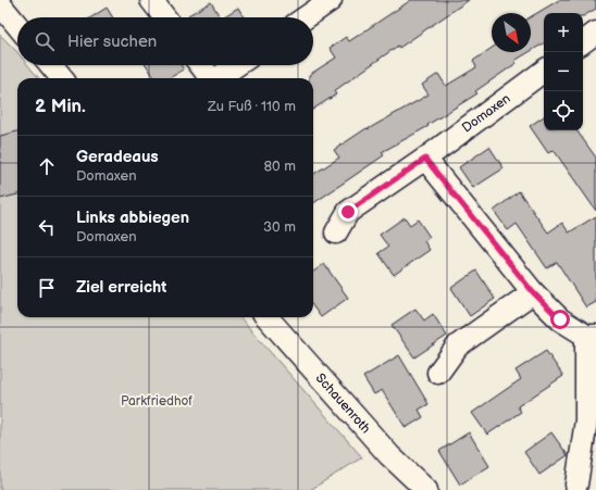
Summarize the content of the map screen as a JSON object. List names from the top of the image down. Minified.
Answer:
{"streets":{"street":["Domaxen","Schauenroth"]},"parks":["Parkfriedhof"],"north":"bottom right","page":{"map_buttons":["+","−"],"search":"Hier suchen","heading":["2 Min.","Zu Fuß · 110 m"],"list":[["Geradeaus","Domaxen","80 m"],["Links abbiegen","Domaxen","30 m"],"Ziel erreicht"]}}
